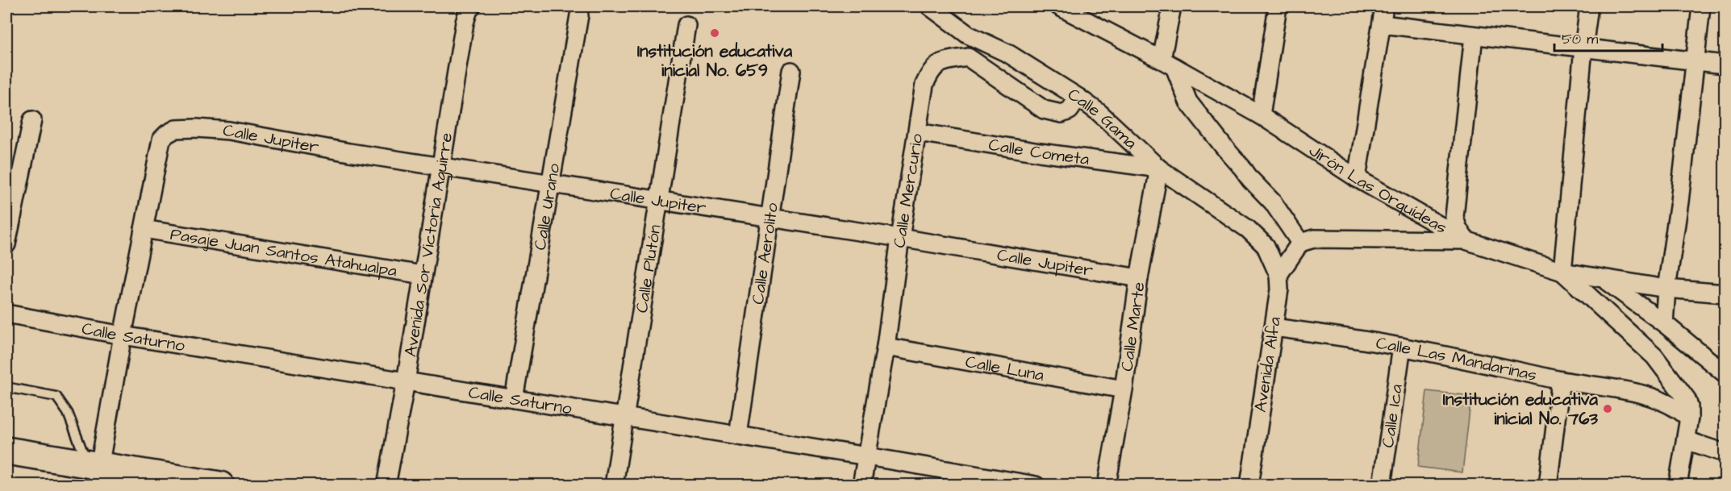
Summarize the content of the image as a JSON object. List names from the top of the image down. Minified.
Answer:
{"streets":{"street":["Calle Gama","Calle Jupiter","Calle Cometa","Jirón Las Orquídeas","Calle Mercurio","Calle Urano","Avenida Sor Victoria Aguirre","Pasaje Juan Santos Atahualpa","Calle Aerolito","Calle Plutón","Calle Marte","Calle Saturno","Calle Las Mandarinas","Avenida Alfa","Calle Luna","Calle Ica"]},"crossings":[["Calle Gama","Calle Cometa"],["Calle Gama","Calle Mercurio"],["Calle Gama","Calle Marte"],["Calle Gama","Avenida Alfa"],["Calle Jupiter","Calle Mercurio"],["Calle Jupiter","Calle Urano"],["Calle Jupiter","Avenida Sor Victoria Aguirre"],["Calle Jupiter","Pasaje Juan Santos Atahualpa"],["Calle Jupiter","Calle Aerolito"],["Calle Jupiter","Calle Plutón"],["Calle Jupiter","Calle Marte"],["Calle Cometa","Calle Mercurio"],["Calle Cometa","Calle Marte"],["Calle Mercurio","Calle Saturno"],["Calle Mercurio","Calle Luna"],["Calle Urano","Calle Saturno"],["Avenida Sor Victoria Aguirre","Pasaje Juan Santos Atahualpa"],["Avenida Sor Victoria Aguirre","Calle Saturno"],["Calle Aerolito","Calle Saturno"],["Calle Plutón","Calle Saturno"],["Calle Marte","Calle Luna"],["Calle Las Mandarinas","Avenida Alfa"],["Calle Las Mandarinas","Calle Ica"]],"places":["Institución educativa inicial No. 659","Institución educativa inicial No. 763"],"scale_bar":"50 m"}
